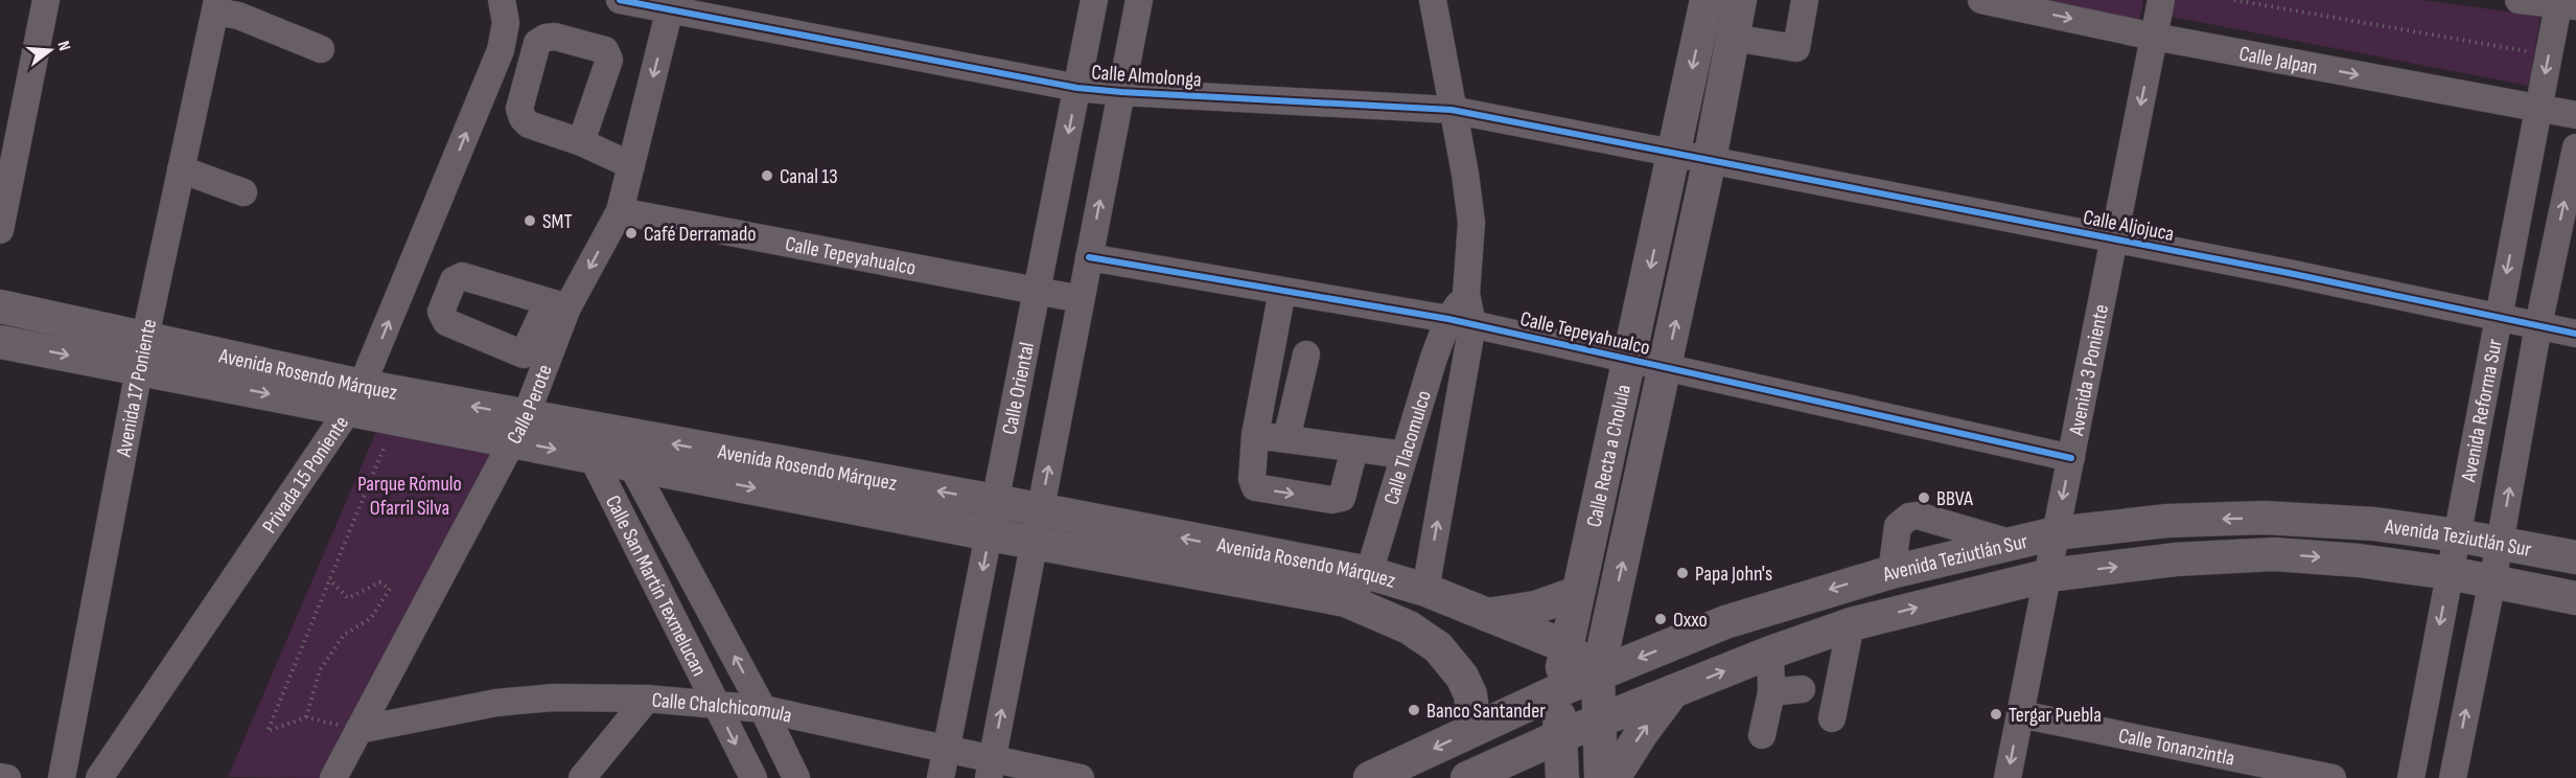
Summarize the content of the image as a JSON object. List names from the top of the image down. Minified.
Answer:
{"streets":{"main road":["Avenida Rosendo Márquez","Calle Recta a Cholula","Avenida Teziutlán Sur"],"street":["Calle Jalpan","Calle Almolonga","Calle Aljojuca","Calle Tepeyahualco","Avenida 3 Poniente","Avenida 17 Poniente","Calle Oriental","Calle Perote","Avenida Reforma Sur","Calle Tlacomulco","Privada 15 Poniente","Calle San Martín Texmelucan","Calle Chalchicomula","Calle Tonanzintla"]},"crossings":[["Calle Jalpan","Avenida 3 Poniente"],["Calle Jalpan","Avenida Reforma Sur"],["Calle Almolonga","Calle Aljojuca"],["Calle Almolonga","Calle Oriental"],["Calle Almolonga","Calle Perote"],["Calle Almolonga","Calle Tlacomulco"],["Calle Almolonga","Calle Recta a Cholula"],["Calle Aljojuca","Avenida 3 Poniente"],["Calle Aljojuca","Avenida Reforma Sur"],["Calle Aljojuca","Calle Recta a Cholula"],["Calle Tepeyahualco","Avenida 3 Poniente"],["Calle Tepeyahualco","Calle Oriental"],["Calle Tepeyahualco","Calle Perote"],["Calle Tepeyahualco","Calle Tlacomulco"],["Calle Tepeyahualco","Calle Recta a Cholula"],["Avenida 3 Poniente","Avenida Teziutlán Sur"],["Avenida 3 Poniente","Calle Tonanzintla"],["Avenida Rosendo Márquez","Avenida 17 Poniente"],["Avenida Rosendo Márquez","Calle Oriental"],["Avenida Rosendo Márquez","Calle Perote"],["Avenida Rosendo Márquez","Calle Tlacomulco"],["Avenida Rosendo Márquez","Calle Recta a Cholula"],["Avenida Rosendo Márquez","Privada 15 Poniente"],["Avenida Rosendo Márquez","Avenida Teziutlán Sur"],["Avenida Rosendo Márquez","Calle San Martín Texmelucan"],["Calle Oriental","Calle Chalchicomula"],["Calle Perote","Calle Chalchicomula"],["Avenida Reforma Sur","Avenida Teziutlán Sur"],["Calle Recta a Cholula","Avenida Teziutlán Sur"],["Calle San Martín Texmelucan","Calle Chalchicomula"]],"one_way":["Calle Jalpan","Avenida 3 Poniente","Calle Perote","Privada 15 Poniente"],"parks":["Parque Rómulo Ofarril Silva"],"places":["Canal 13","SMT","Café Derramado","BBVA","Papa John's","Oxxo","Banco Santander","Tergar Puebla"],"north":"right"}
